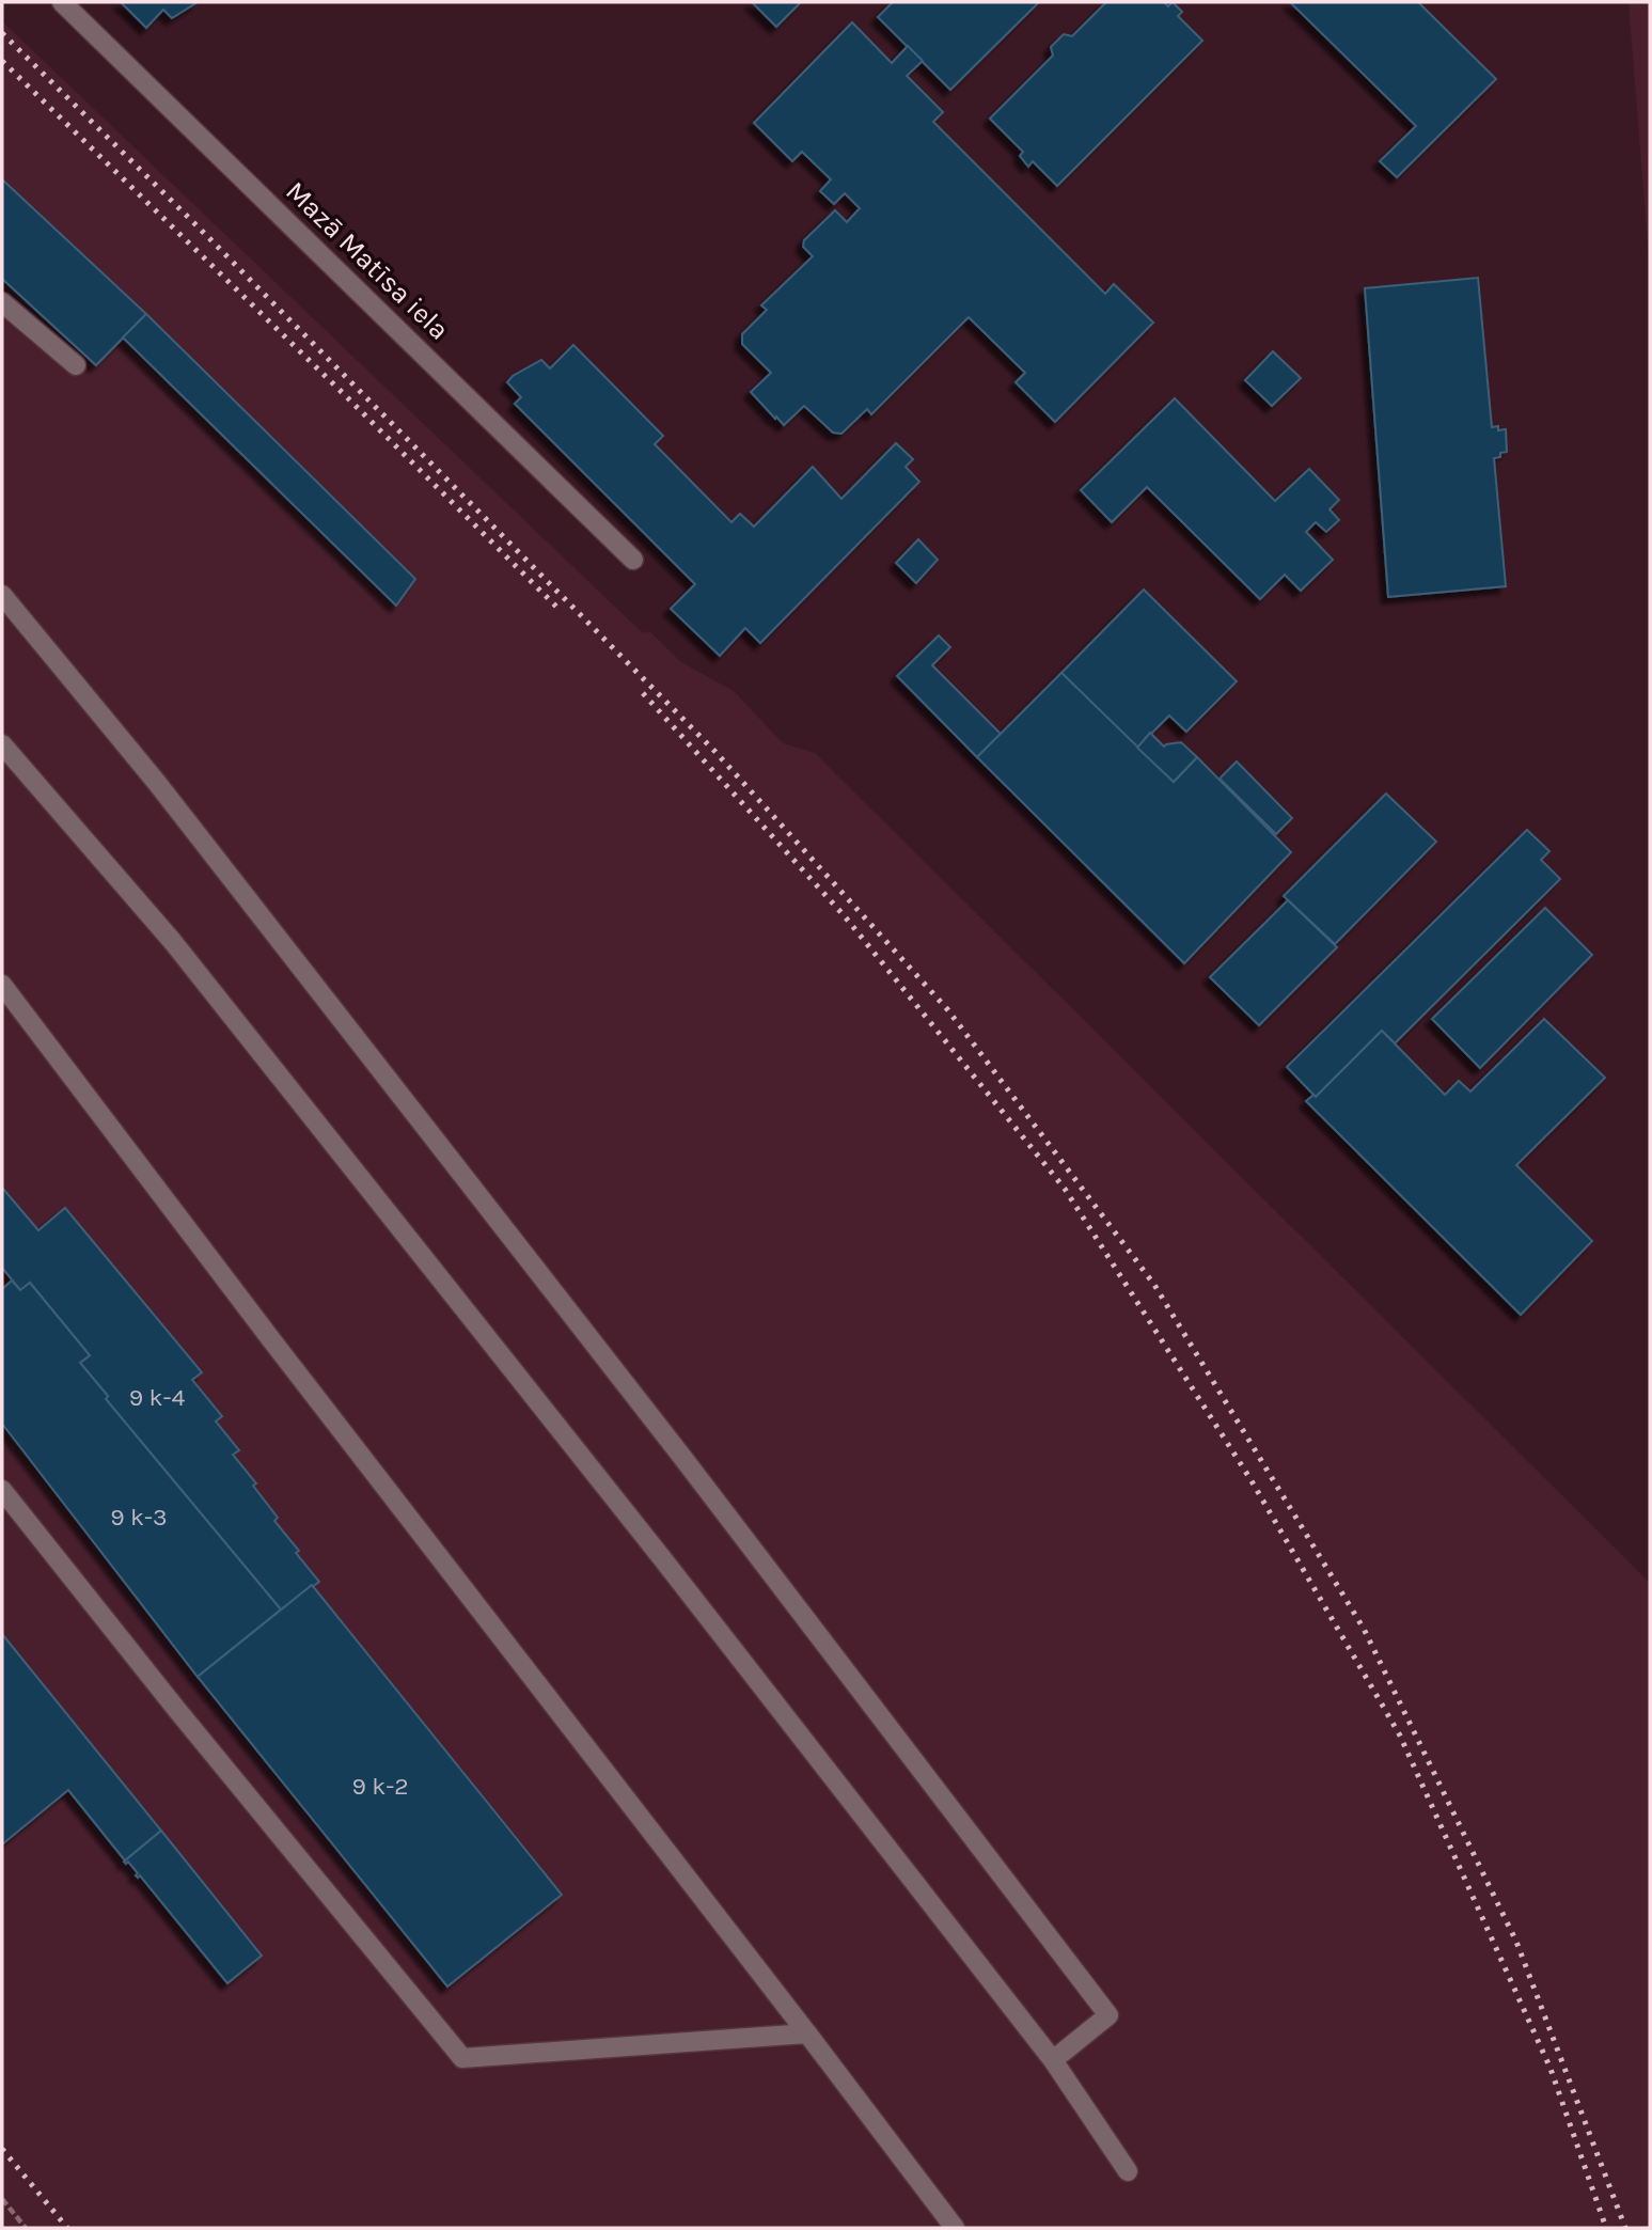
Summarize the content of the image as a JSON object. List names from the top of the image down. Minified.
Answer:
{"streets":{"street":["Mazā Matīsa iela"]},"house_numbers":["9 k-4","9 k-3","9 k-2"]}
